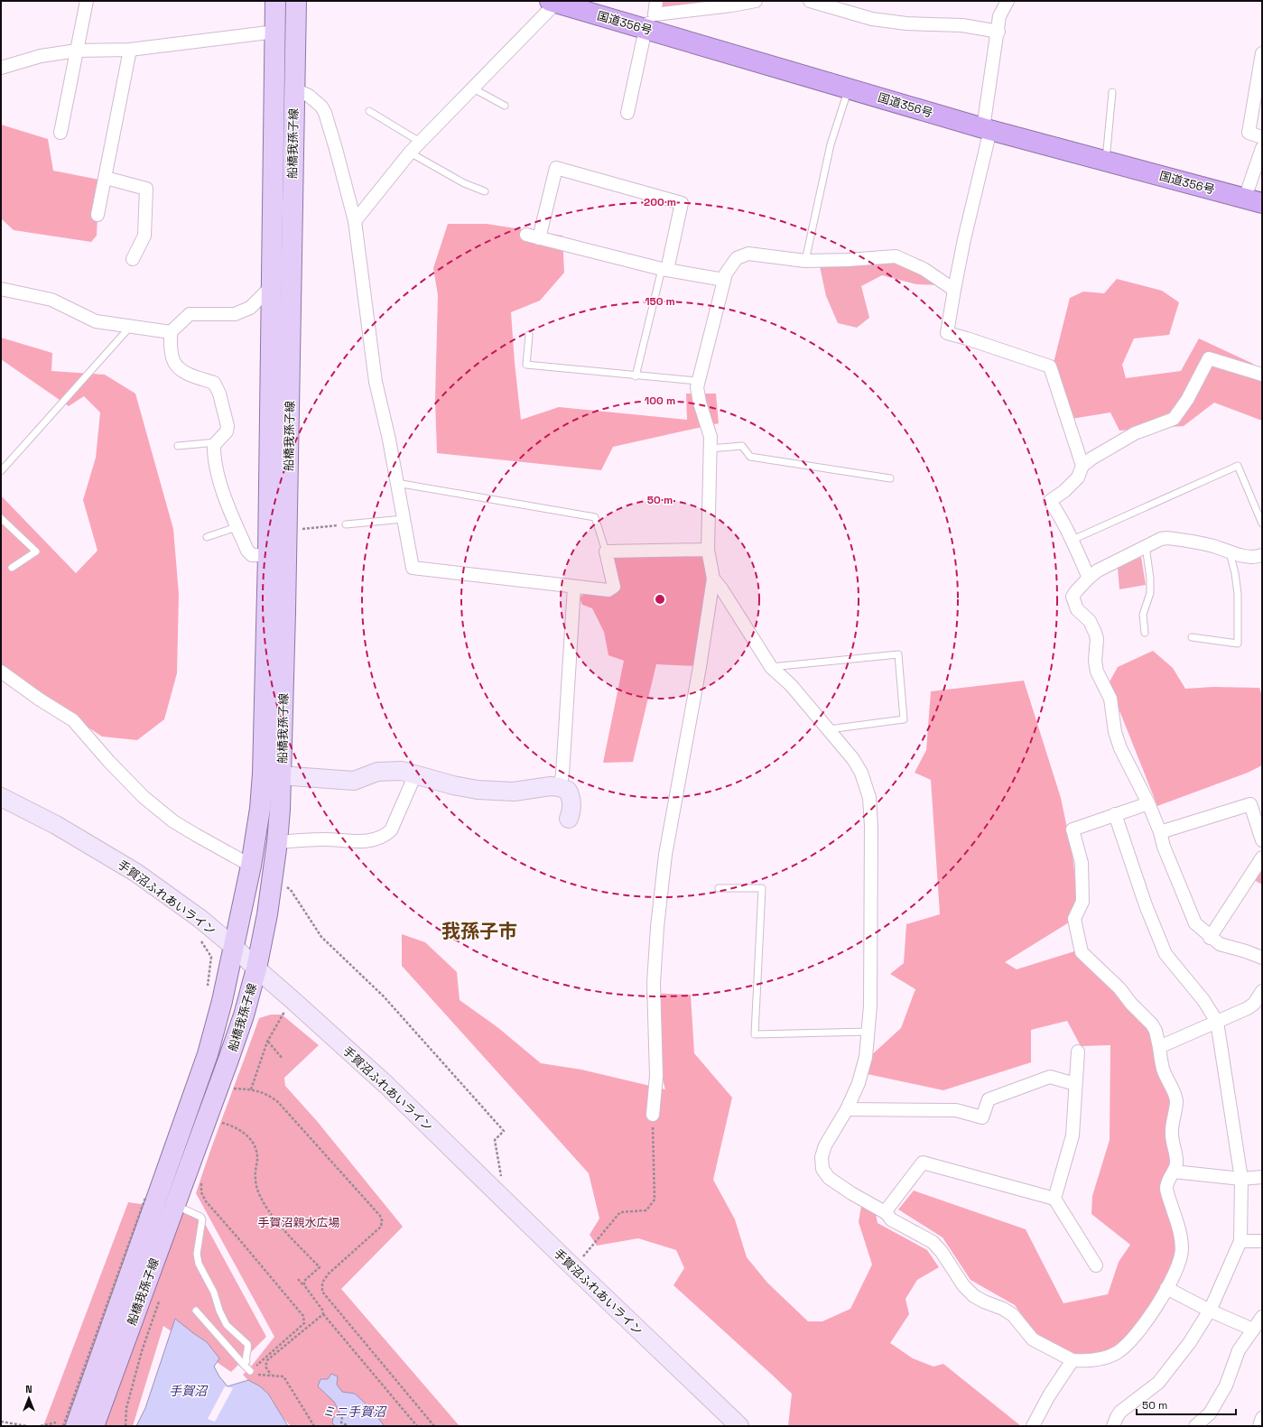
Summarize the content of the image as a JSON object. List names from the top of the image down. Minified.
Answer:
{"streets":{"highway":["国道356号"],"main road":["船橋我孫子線"],"street":["手賀沼ふれあいライン"]},"crossings":[["船橋我孫子線","手賀沼ふれあいライン"]],"districts":["我孫子市"],"water":["手賀沼","ミニ手賀沼"],"parks":["手賀沼親水広場"],"scale_bar":"50 m","north":"top","rings":["200 m","150 m","100 m","50 m"]}
